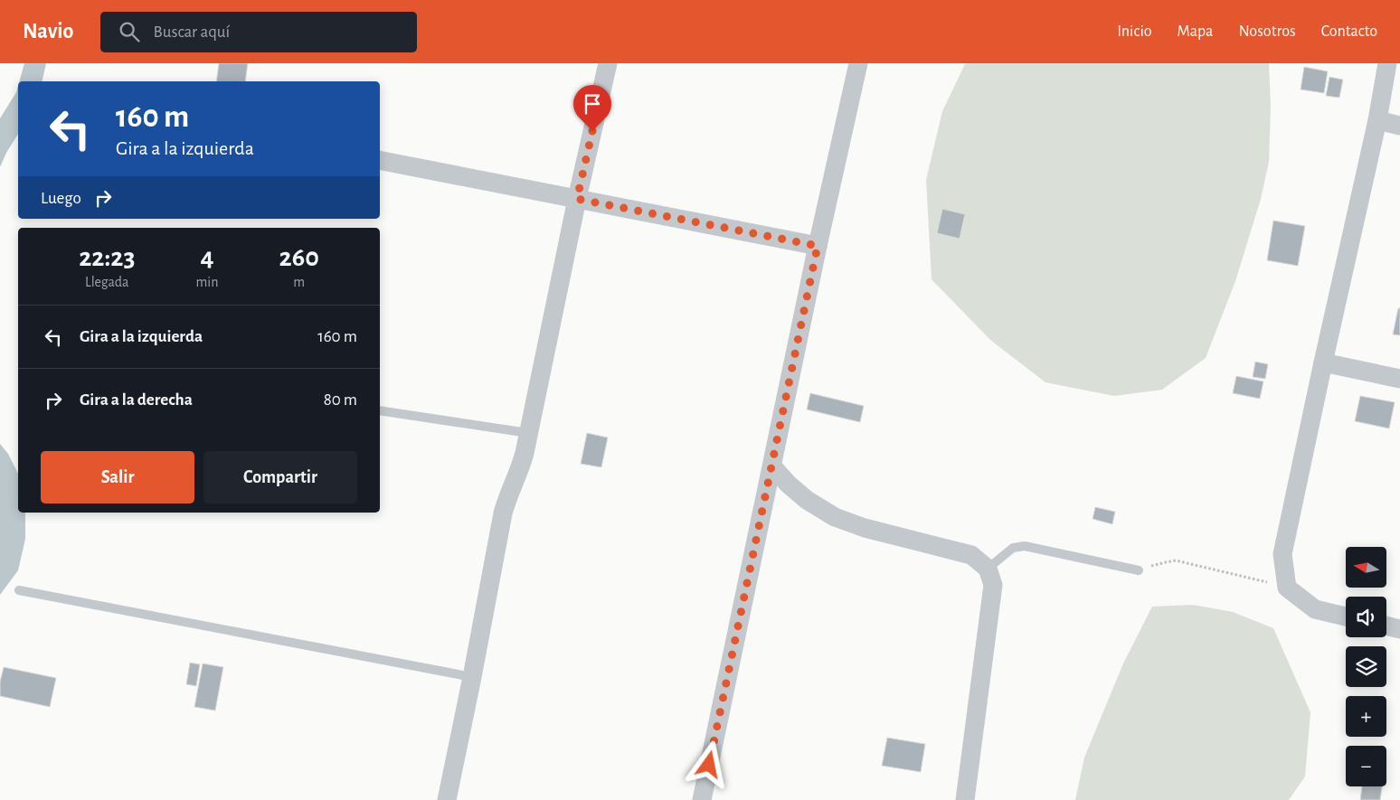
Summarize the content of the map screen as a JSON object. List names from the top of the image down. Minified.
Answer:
{"north":"left","page":{"header":"Navio","search":"Buscar aquí","nav":["Inicio","Mapa","Nosotros","Contacto"],"turn":["160 m","Gira a la izquierda"],"then":"Luego","eta":["22:23","Llegada","4","min","260","m"],"list":[{"name":"Gira a la izquierda","value":"160 m"},{"name":"Gira a la derecha","value":"80 m"}],"buttons":["Salir","Compartir"],"map_buttons":["+","−"]}}
